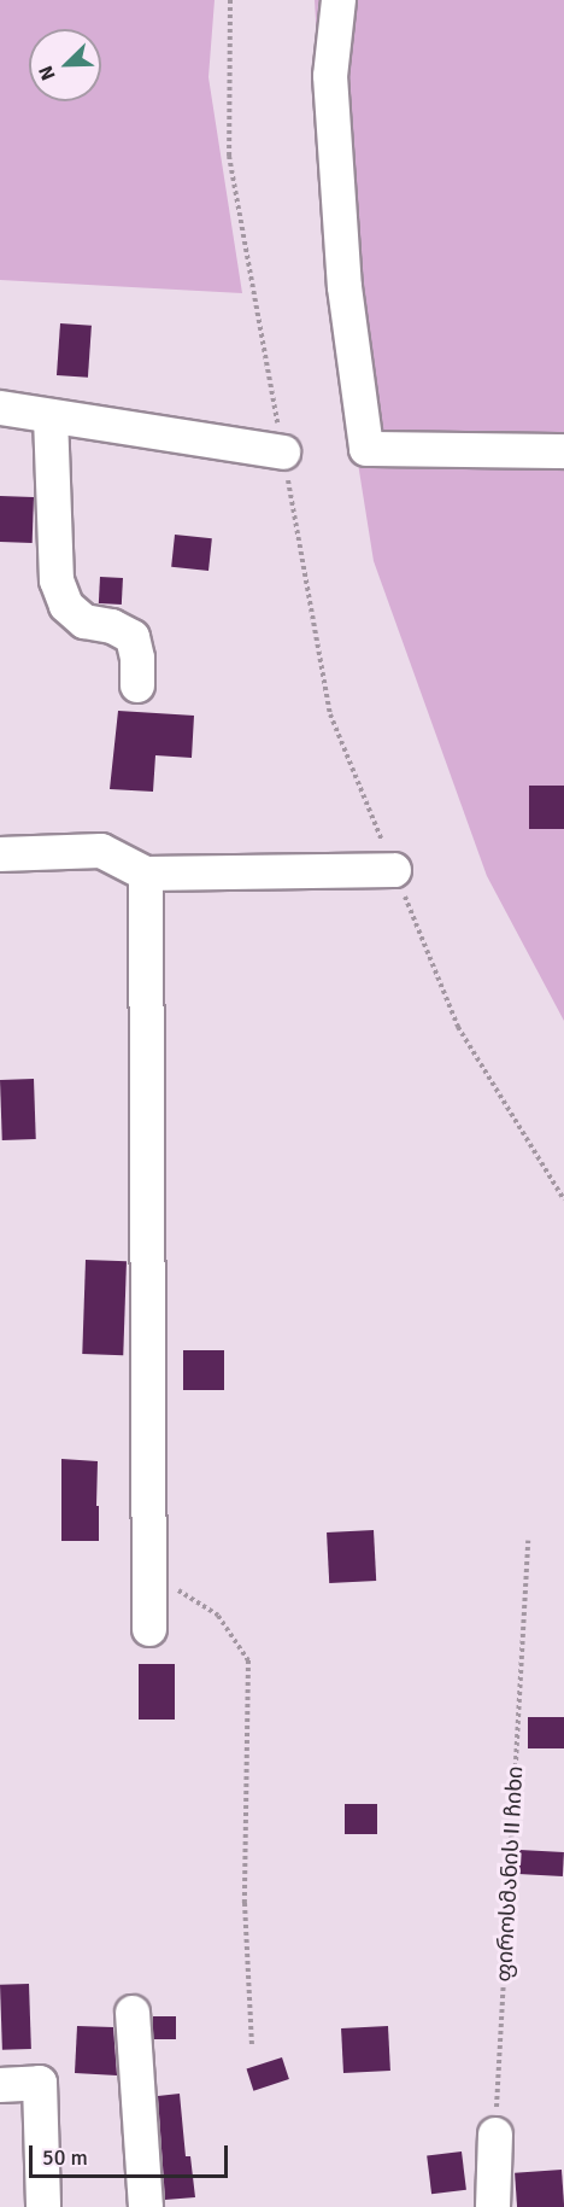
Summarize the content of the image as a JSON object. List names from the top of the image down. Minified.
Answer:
{"streets":{"path":["ფიროსმანის II ჩიხი"]},"scale_bar":"50 m","north":"bottom left"}
